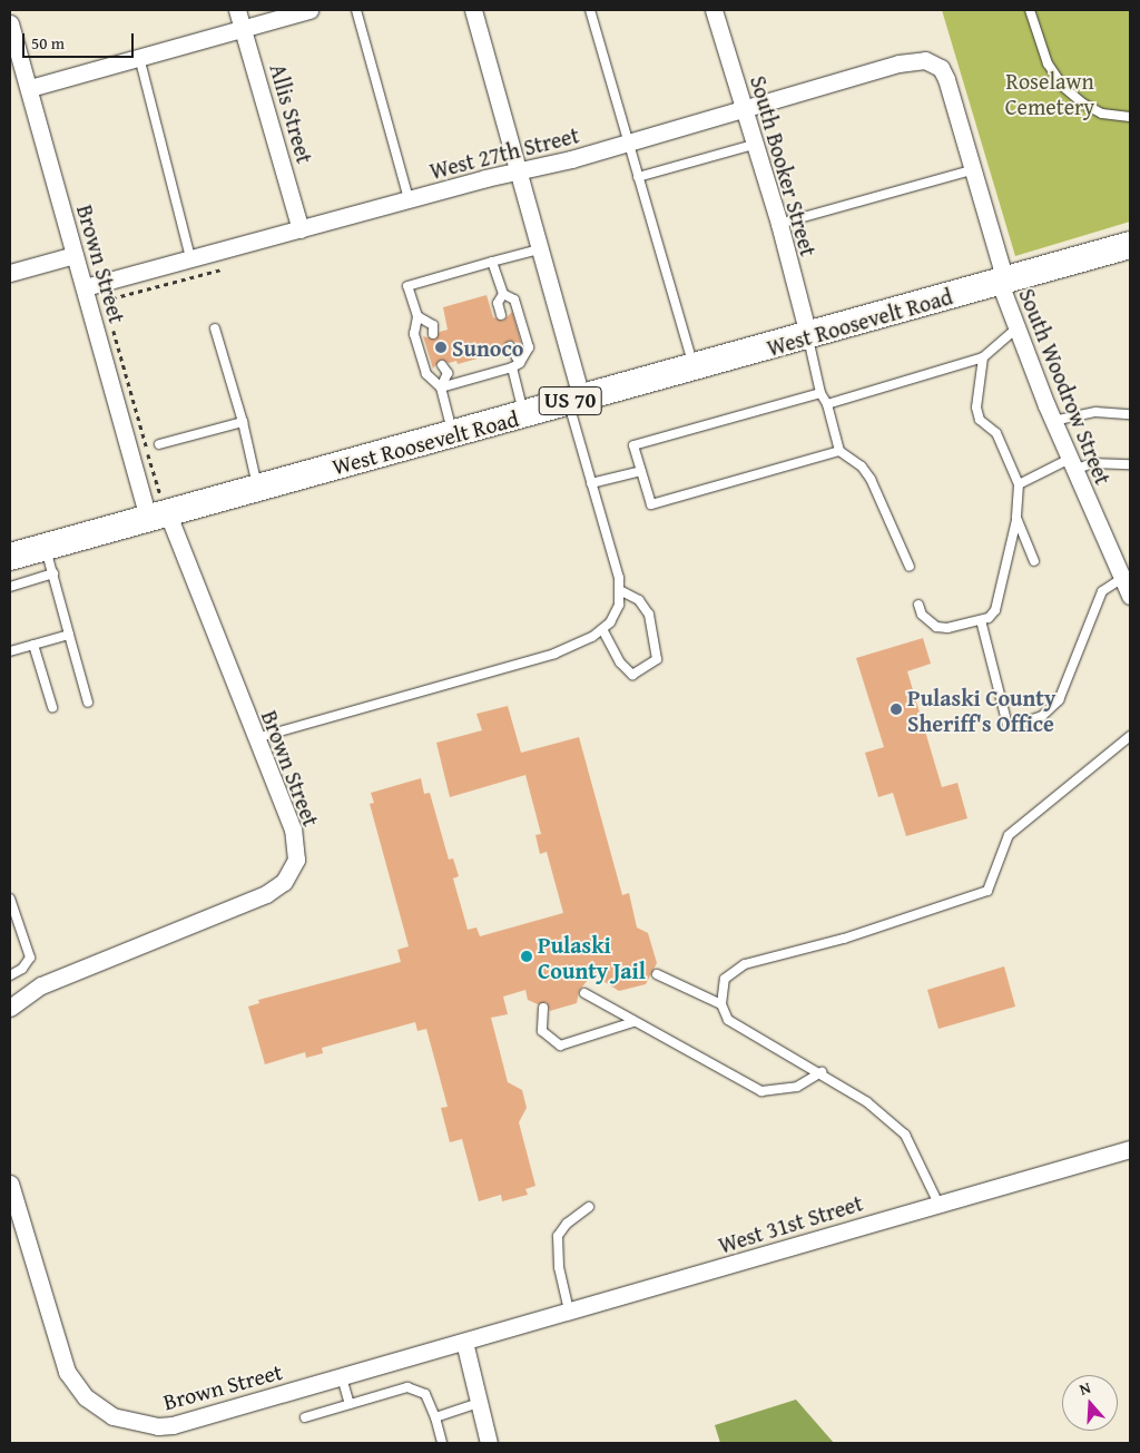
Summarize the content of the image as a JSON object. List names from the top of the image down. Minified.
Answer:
{"streets":{"main road":["West Roosevelt Road","US 70"],"street":["Allis Street","West 27th Street","South Booker Street","Brown Street","South Woodrow Street","West 31st Street"]},"crossings":[["Allis Street","West 27th Street"],["West 27th Street","South Booker Street"],["West 27th Street","Brown Street"],["West 27th Street","South Woodrow Street"],["South Booker Street","West Roosevelt Road"],["Brown Street","West Roosevelt Road"],["Brown Street","West 31st Street"],["West Roosevelt Road","South Woodrow Street"]],"parks":["Roselawn Cemetery"],"places":["Sunoco","Pulaski County Sheriff's Office","Pulaski County Jail"],"scale_bar":"50 m","north":"top"}
